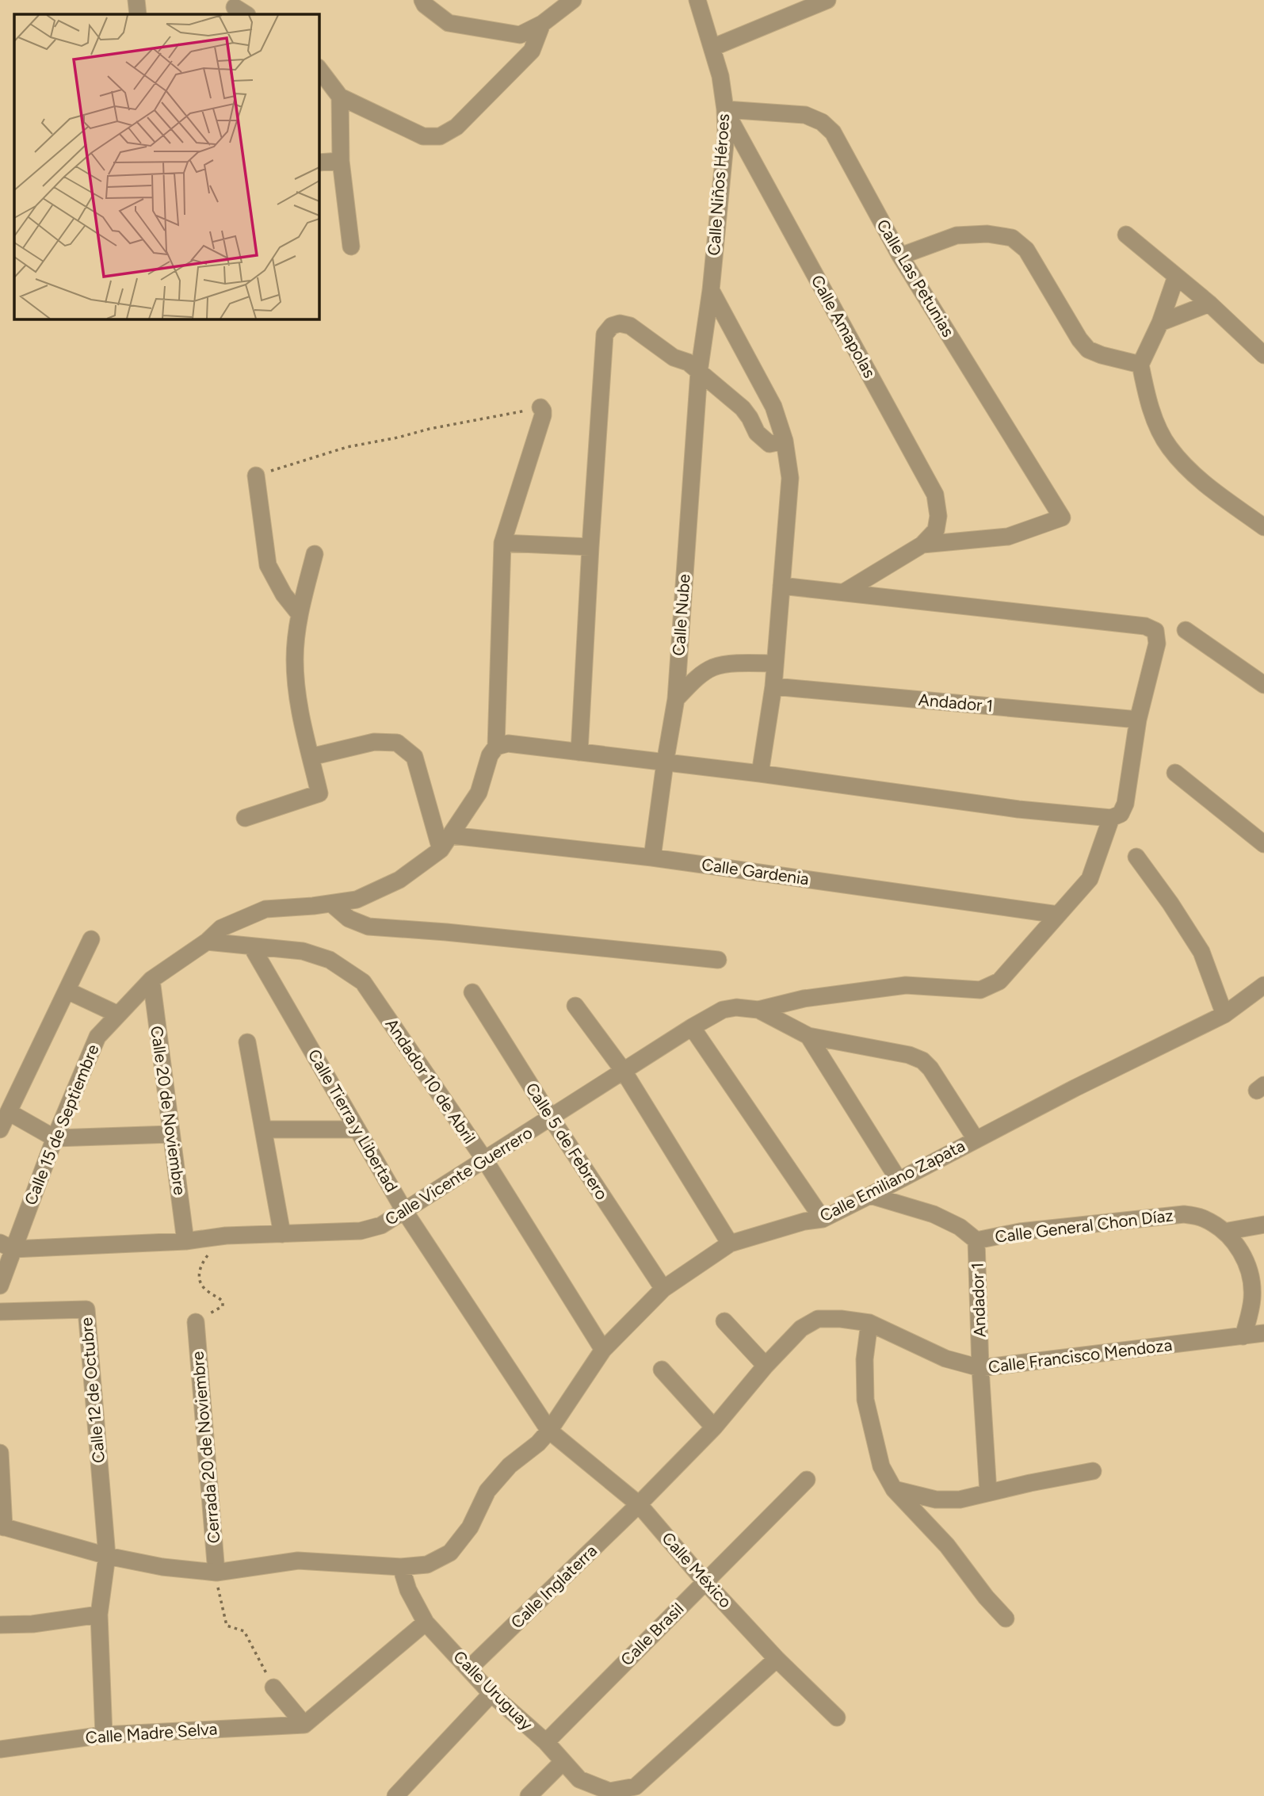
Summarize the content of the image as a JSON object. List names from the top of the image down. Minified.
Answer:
{"streets":{"street":["Calle Niños Héroes","Calle Las Petunias","Calle Amapolas","Calle Nube","Andador 1","Calle Gardenia","Andador 10 de Abril","Calle 20 de Noviembre","Calle Tierra y Libertad","Calle 15 de Septiembre","Calle 5 de Febrero","Calle Vicente Guerrero","Calle Emiliano Zapata","Calle General Chon Díaz","Calle Francisco Mendoza","Calle 12 de Octubre","Cerrada 20 de Noviembre","Calle México","Calle Inglaterra","Calle Brasil","Calle Uruguay","Calle Madre Selva"]},"crossings":[["Calle Niños Héroes","Calle Las Petunias"],["Calle Niños Héroes","Calle Amapolas"],["Calle Niños Héroes","Calle Nube"],["Calle Las Petunias","Calle Amapolas"],["Calle Nube","Calle Gardenia"],["Andador 1","Calle General Chon Díaz"],["Andador 1","Calle Francisco Mendoza"],["Calle Gardenia","Calle 15 de Septiembre"],["Andador 10 de Abril","Calle Tierra y Libertad"],["Andador 10 de Abril","Calle Vicente Guerrero"],["Andador 10 de Abril","Calle Emiliano Zapata"],["Calle 20 de Noviembre","Calle 15 de Septiembre"],["Calle 20 de Noviembre","Calle Vicente Guerrero"],["Calle Tierra y Libertad","Calle Vicente Guerrero"],["Calle Tierra y Libertad","Calle Emiliano Zapata"],["Calle Tierra y Libertad","Calle México"],["Calle 15 de Septiembre","Calle Vicente Guerrero"],["Calle 5 de Febrero","Calle Vicente Guerrero"],["Calle 5 de Febrero","Calle Emiliano Zapata"],["Calle Emiliano Zapata","Calle General Chon Díaz"],["Calle Emiliano Zapata","Calle 12 de Octubre"],["Calle Emiliano Zapata","Cerrada 20 de Noviembre"],["Calle Emiliano Zapata","Calle México"],["Calle Emiliano Zapata","Calle Uruguay"],["Calle General Chon Díaz","Calle Francisco Mendoza"],["Calle Francisco Mendoza","Calle México"],["Calle Francisco Mendoza","Calle Inglaterra"],["Calle México","Calle Inglaterra"],["Calle México","Calle Brasil"],["Calle México","Calle Uruguay"],["Calle Inglaterra","Calle Uruguay"],["Calle Brasil","Calle Uruguay"]]}
